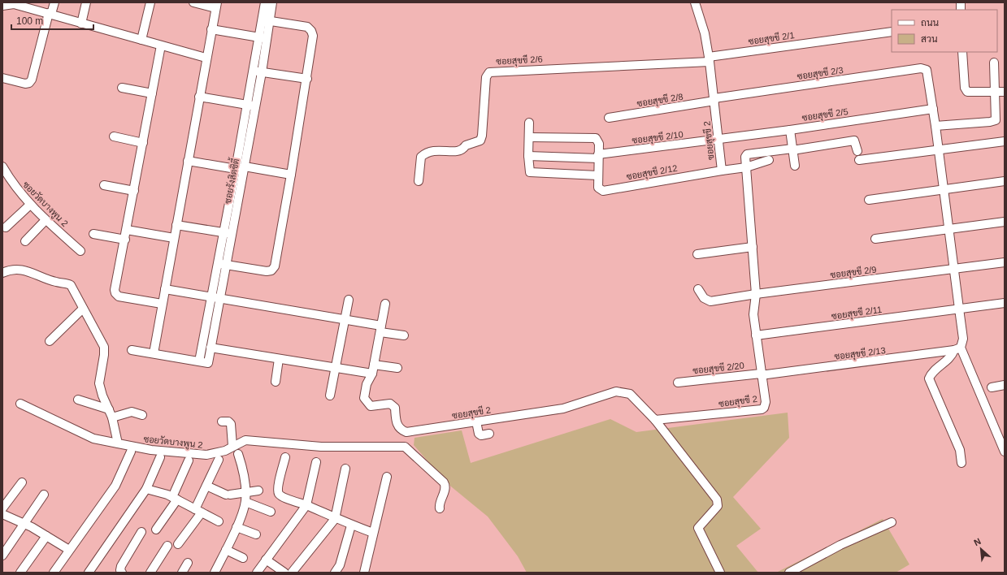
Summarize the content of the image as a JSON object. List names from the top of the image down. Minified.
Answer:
{"streets":{"street":["ซอยสุขขี 2/1","ซอยสุขขี 2/6","ซอยสุขขี 2/3","ซอยสุขขี 2/8","ซอยสุขขี 2/5","ซอยสุขขี 2/10","ซอยสุขขี 2","ซอยสุขขี 2/12","ซอยรังสิตซิตี้","ซอยวัดบางพูน 2","ซอยสุขขี 2/9","ซอยสุขขี 2/11","ซอยสุขขี 2/13","ซอยสุขขี 2/20"]},"crossings":[["ซอยสุขขี 2/1","ซอยสุขขี 2/6"],["ซอยสุขขี 2/1","ซอยสุขขี 2"],["ซอยสุขขี 2/6","ซอยสุขขี 2"],["ซอยสุขขี 2/3","ซอยสุขขี 2/8"],["ซอยสุขขี 2/3","ซอยสุขขี 2/5"],["ซอยสุขขี 2/3","ซอยสุขขี 2"],["ซอยสุขขี 2/8","ซอยสุขขี 2"],["ซอยสุขขี 2/5","ซอยสุขขี 2/10"],["ซอยสุขขี 2/5","ซอยสุขขี 2"],["ซอยสุขขี 2/10","ซอยสุขขี 2"],["ซอยสุขขี 2","ซอยสุขขี 2/12"],["ซอยสุขขี 2","ซอยวัดบางพูน 2"],["ซอยสุขขี 2","ซอยสุขขี 2/9"],["ซอยสุขขี 2","ซอยสุขขี 2/11"],["ซอยสุขขี 2","ซอยสุขขี 2/13"],["ซอยสุขขี 2","ซอยสุขขี 2/20"],["ซอยสุขขี 2/13","ซอยสุขขี 2/20"]],"legend":["ถนน","สวน"],"scale_bar":"100 m","north":"top left"}
